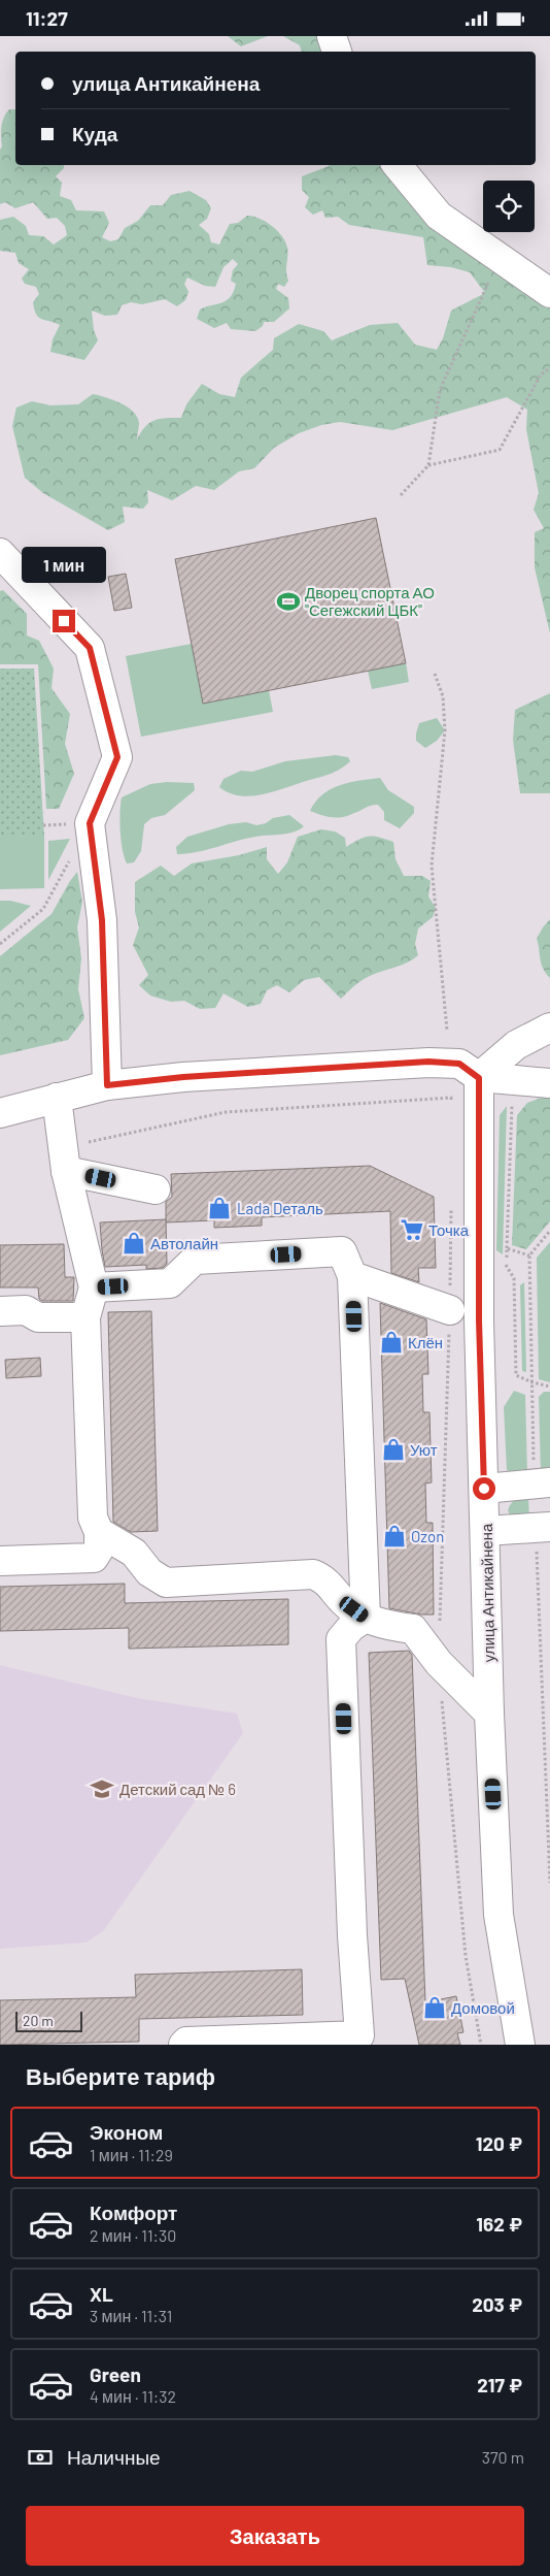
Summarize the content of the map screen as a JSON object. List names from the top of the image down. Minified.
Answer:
{"streets":{"street":["улица Антикайнена"]},"places":{"sports":["Дворец спорта АО \"Сегежский ЦБК\""],"shop":["Lada Dеталь","Автолайн","Клён","Уют","Ozon","Домовой"],"supermarket":["Точка"],"school or university":["Детский сад № 6"]},"scale_bar":"20 m","page":{"status":"11:27","banner":["улица Антикайнена","Куда"],"bubble":"1 мин","scale":"20 m","heading":"Выберите тариф","list":[{"name":"Эконом","note":"1 мин · 11:29","value":"120 ₽"},{"name":"Комфорт","note":"2 мин · 11:30","value":"162 ₽"},{"name":"XL","note":"3 мин · 11:31","value":"203 ₽"},{"name":"Green","note":"4 мин · 11:32","value":"217 ₽"}],"pay":["Наличные","370 m"],"buttons":"Заказать"}}
